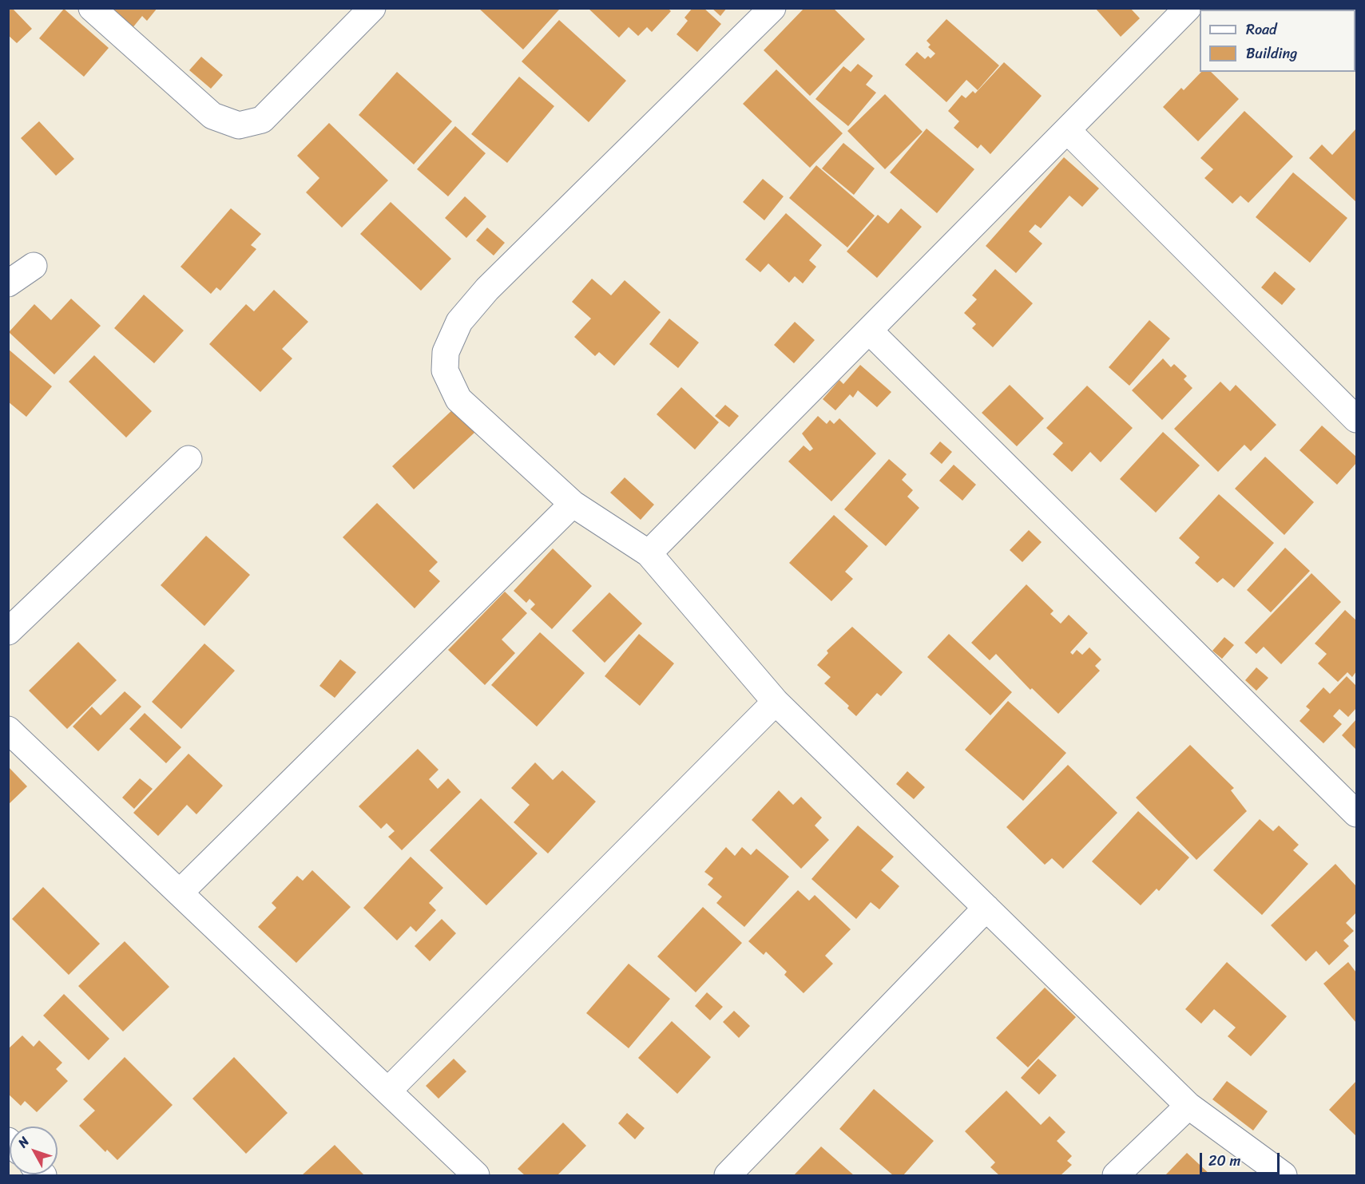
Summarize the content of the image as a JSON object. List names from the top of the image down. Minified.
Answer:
{"legend":["Road","Building"],"scale_bar":"20 m","north":"top left"}
